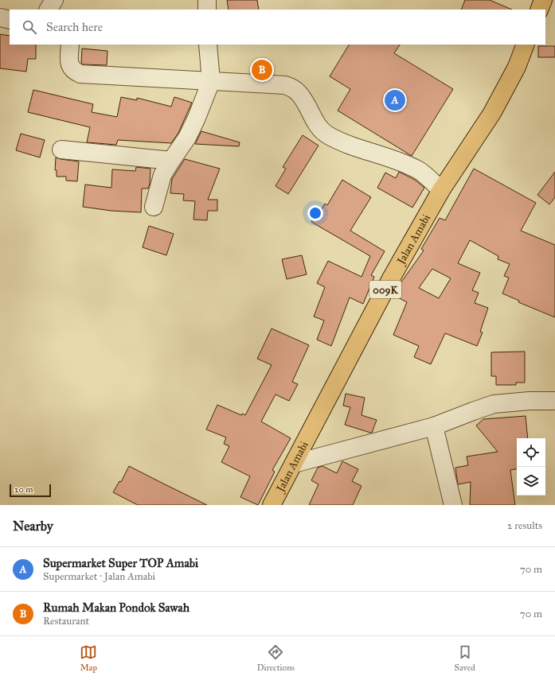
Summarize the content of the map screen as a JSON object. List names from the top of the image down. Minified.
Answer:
{"streets":{"main road":["Jalan Amabi","009K"]},"scale_bar":"20 m","page":{"search":"Search here","pins":["B","A"],"scale":"20 m","heading":["Nearby","2 results"],"list":[{"mark":"A","name":"Supermarket Super TOP Amabi","note":"Supermarket · Jalan Amabi","value":"70 m"},{"mark":"B","name":"Rumah Makan Pondok Sawah","note":"Restaurant","value":"70 m"}],"nav":["Map","Directions","Saved"]}}
